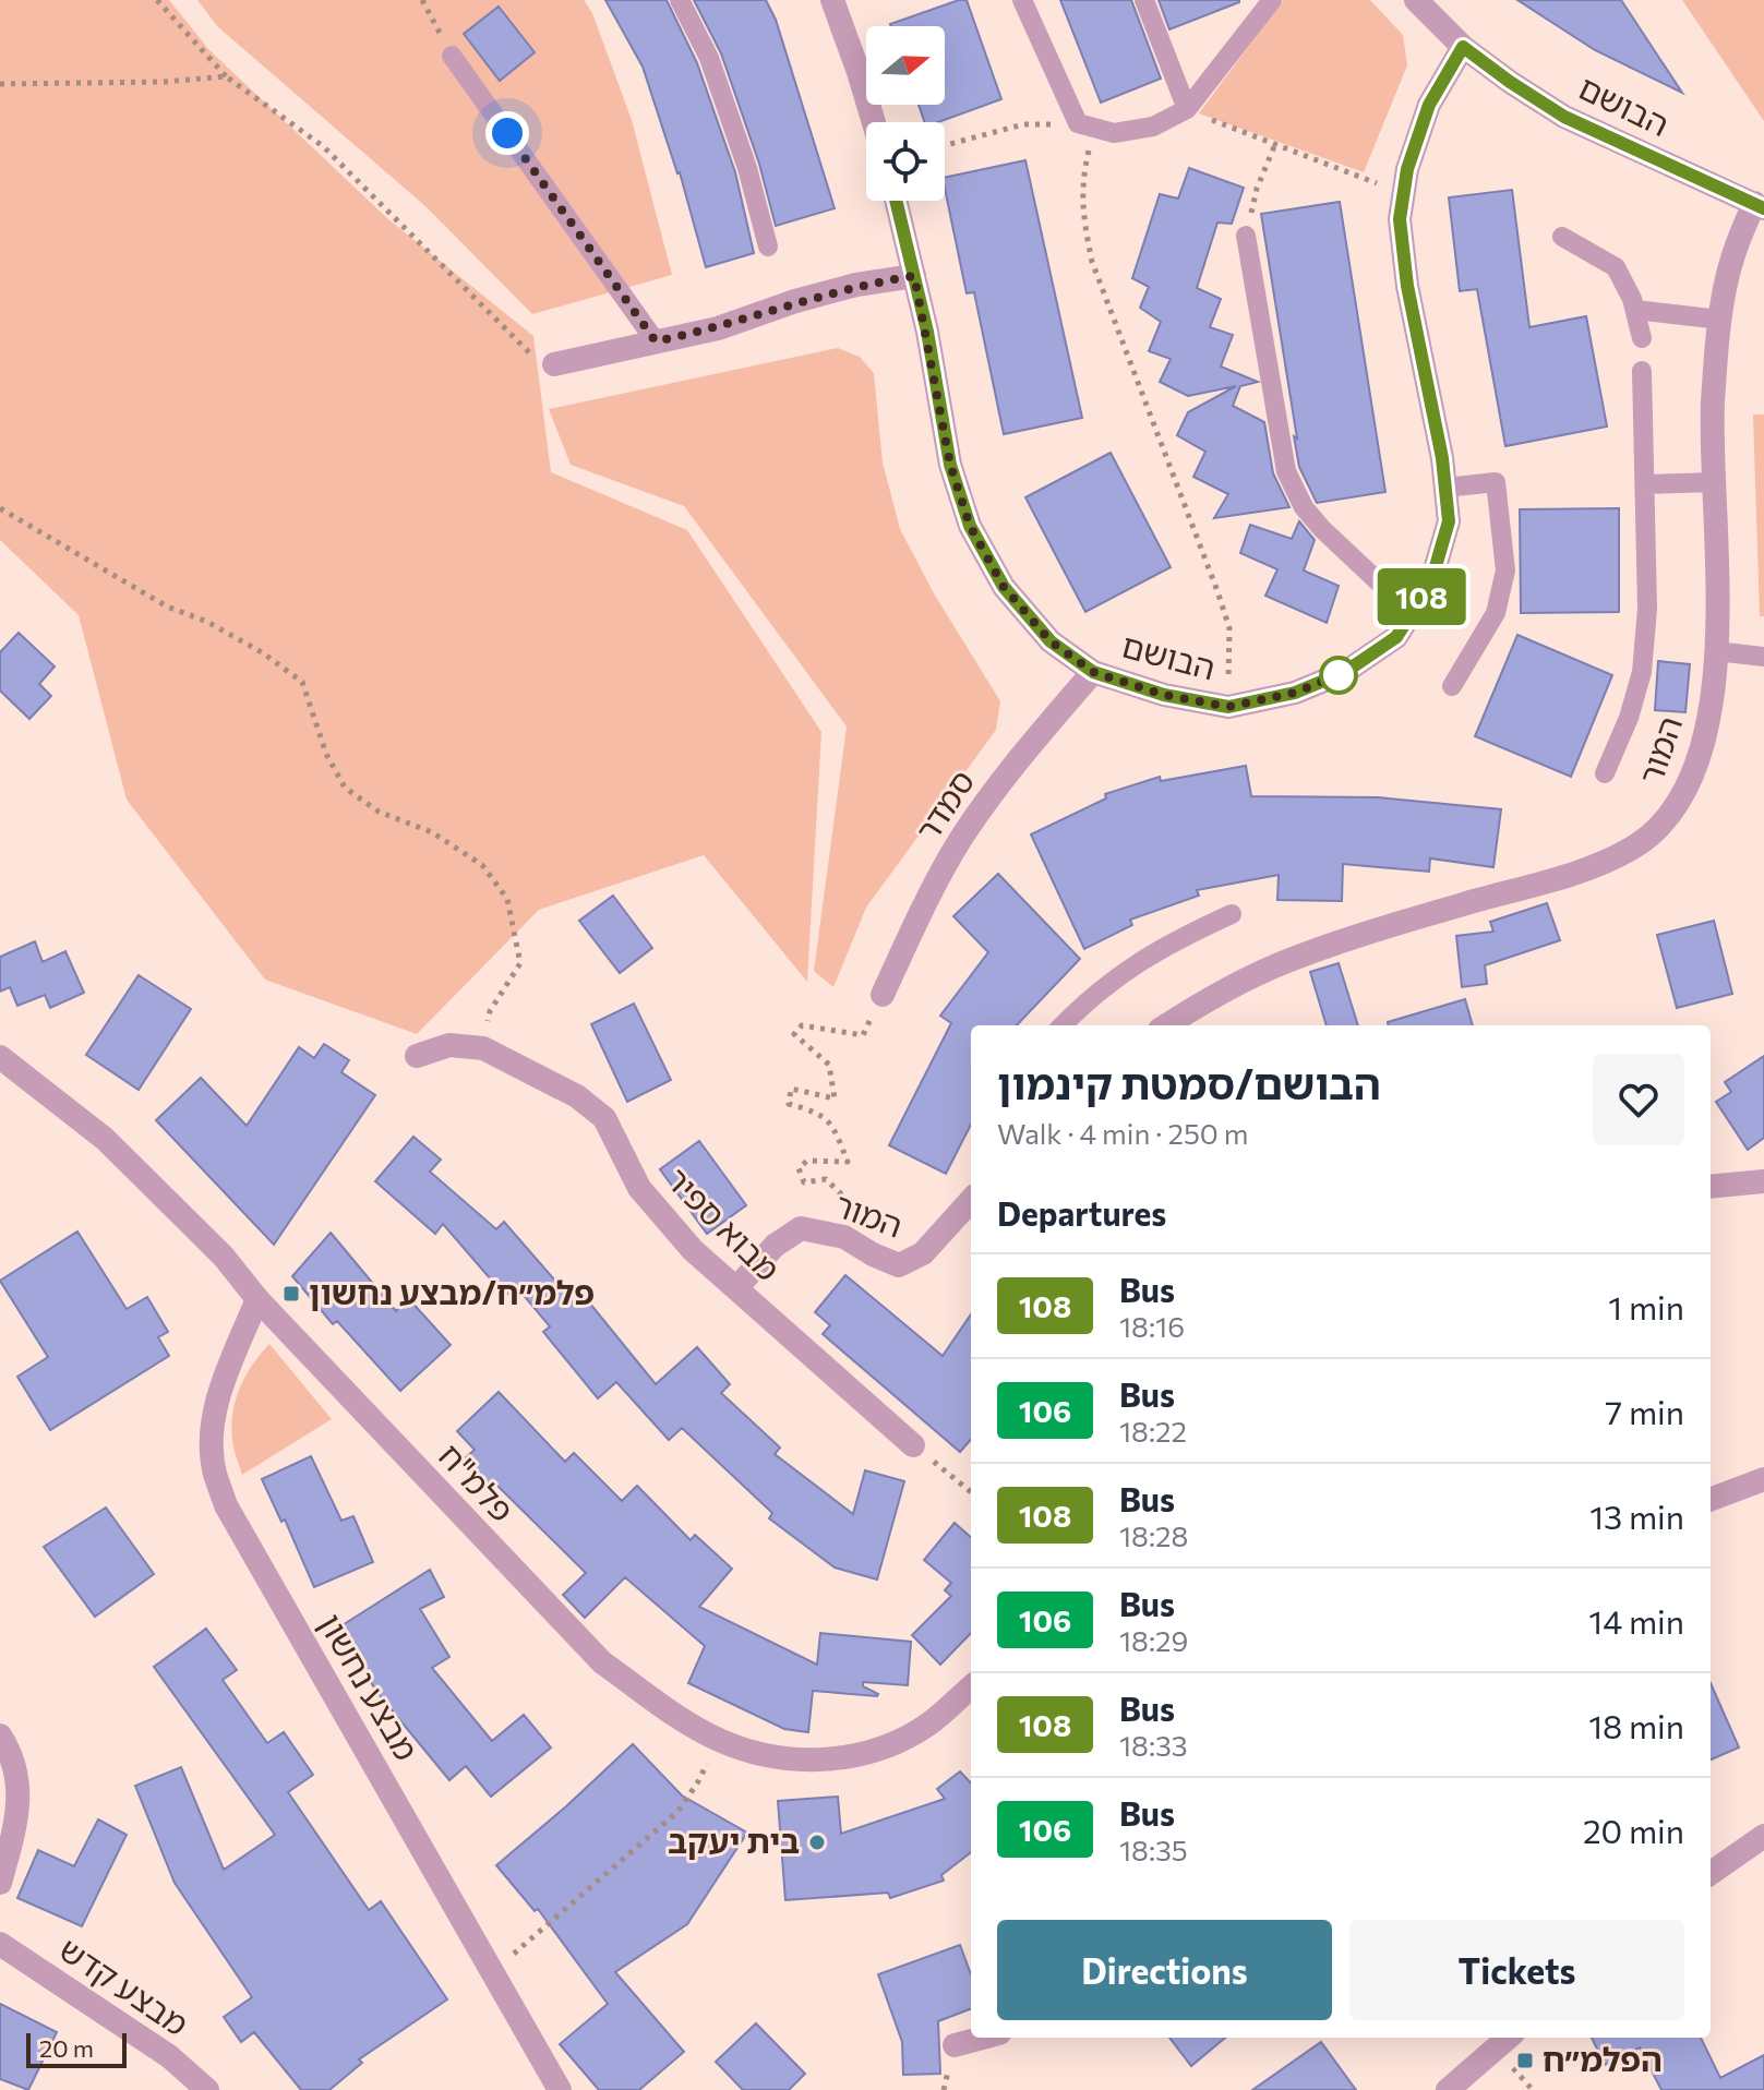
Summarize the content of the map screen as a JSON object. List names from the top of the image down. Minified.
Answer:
{"streets":{"street":["הבושם","המור","סמדר","מבוא ספיר","פלמ\"ח","מבצע נחשון","מבצע קדש"]},"crossings":[["הבושם","המור"],["הבושם","סמדר"],["המור","מבוא ספיר"],["פלמ\"ח","מבצע נחשון"]],"places":{"transit":["פלמ״ח/מבצע נחשון","הפלמ״ח"],"other":["בית יעקב"]},"lines":["bus line 108"],"scale_bar":"20 m","north":"right","page":{"on_map":"108","heading":[["הבושם/סמטת קינמון","Walk · 4 min · 250 m"],"Departures"],"list":[{"mark":"108","name":"Bus","note":"18:16","value":"1 min"},{"mark":"106","name":"Bus","note":"18:22","value":"7 min"},{"mark":"108","name":"Bus","note":"18:28","value":"13 min"},{"mark":"106","name":"Bus","note":"18:29","value":"14 min"},{"mark":"108","name":"Bus","note":"18:33","value":"18 min"},{"mark":"106","name":"Bus","note":"18:35","value":"20 min"}],"buttons":["Directions","Tickets"],"scale":"20 m"}}
